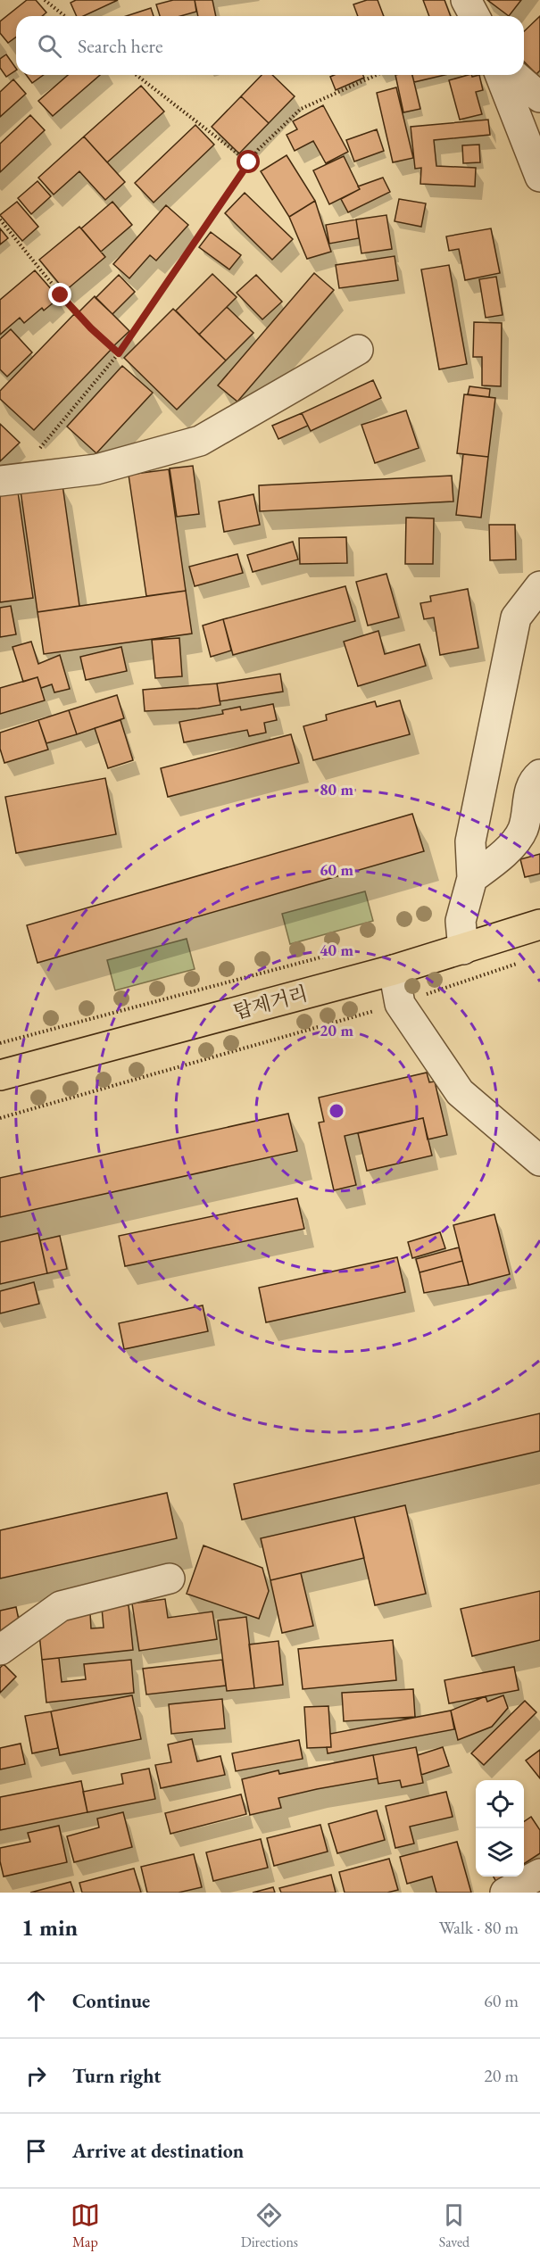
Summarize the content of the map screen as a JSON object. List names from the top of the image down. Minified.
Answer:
{"streets":{"main road":["탑제거리"]},"page":{"search":"Search here","heading":["1 min","Walk · 80 m"],"list":[["Continue","60 m"],["Turn right","20 m"],"Arrive at destination"],"nav":["Map","Directions","Saved"]},"rings":["80 m","60 m","40 m","20 m"]}
